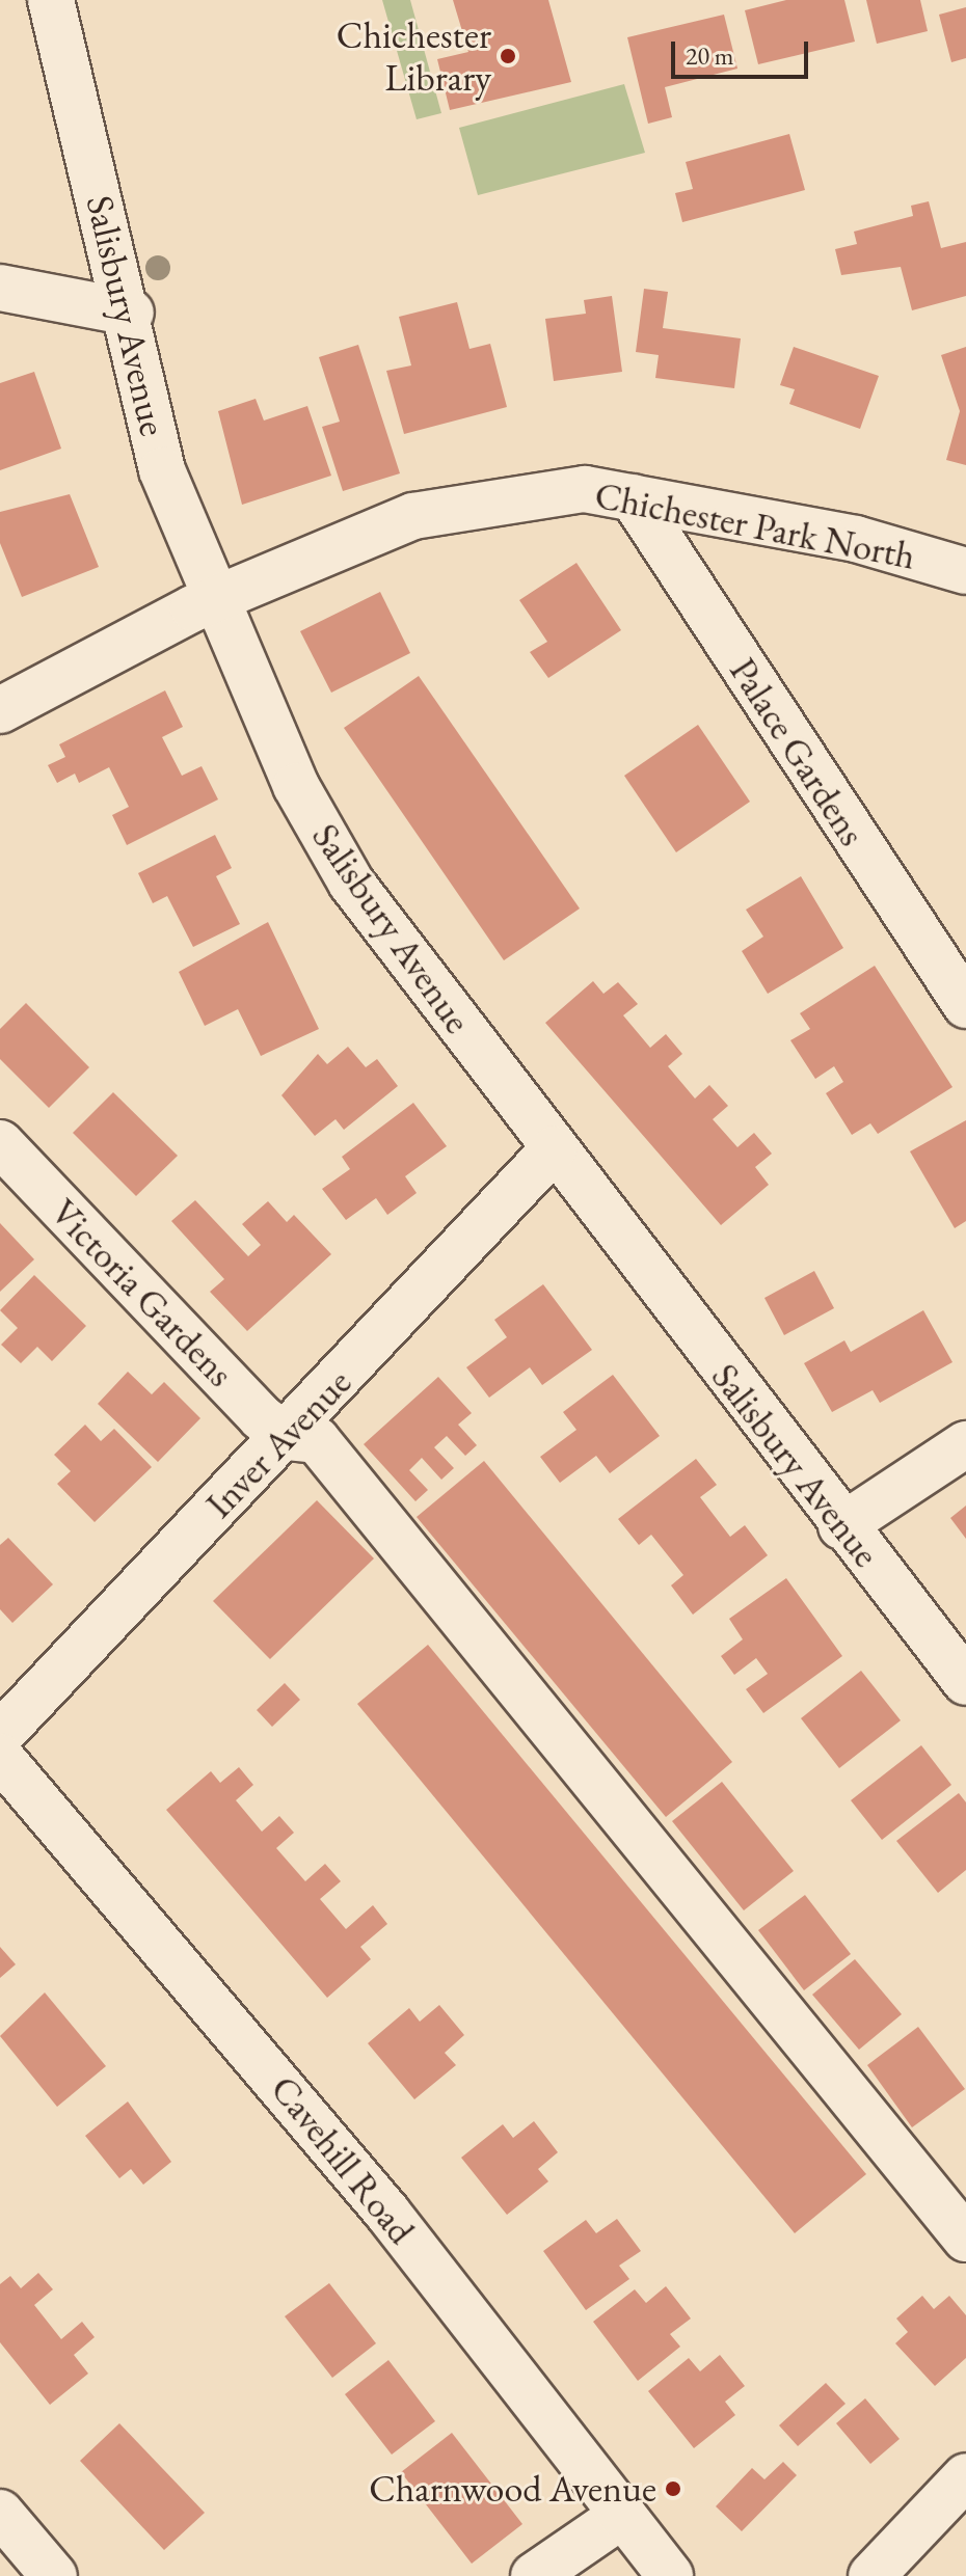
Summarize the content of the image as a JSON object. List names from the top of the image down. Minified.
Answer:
{"streets":{"street":["Salisbury Avenue","Chichester Park North","Palace Gardens","Victoria Gardens","Inver Avenue","Cavehill Road"]},"crossings":[["Salisbury Avenue","Chichester Park North"],["Salisbury Avenue","Inver Avenue"],["Chichester Park North","Palace Gardens"],["Victoria Gardens","Inver Avenue"]],"places":["Chichester Library","Charnwood Avenue"],"scale_bar":"20 m"}
